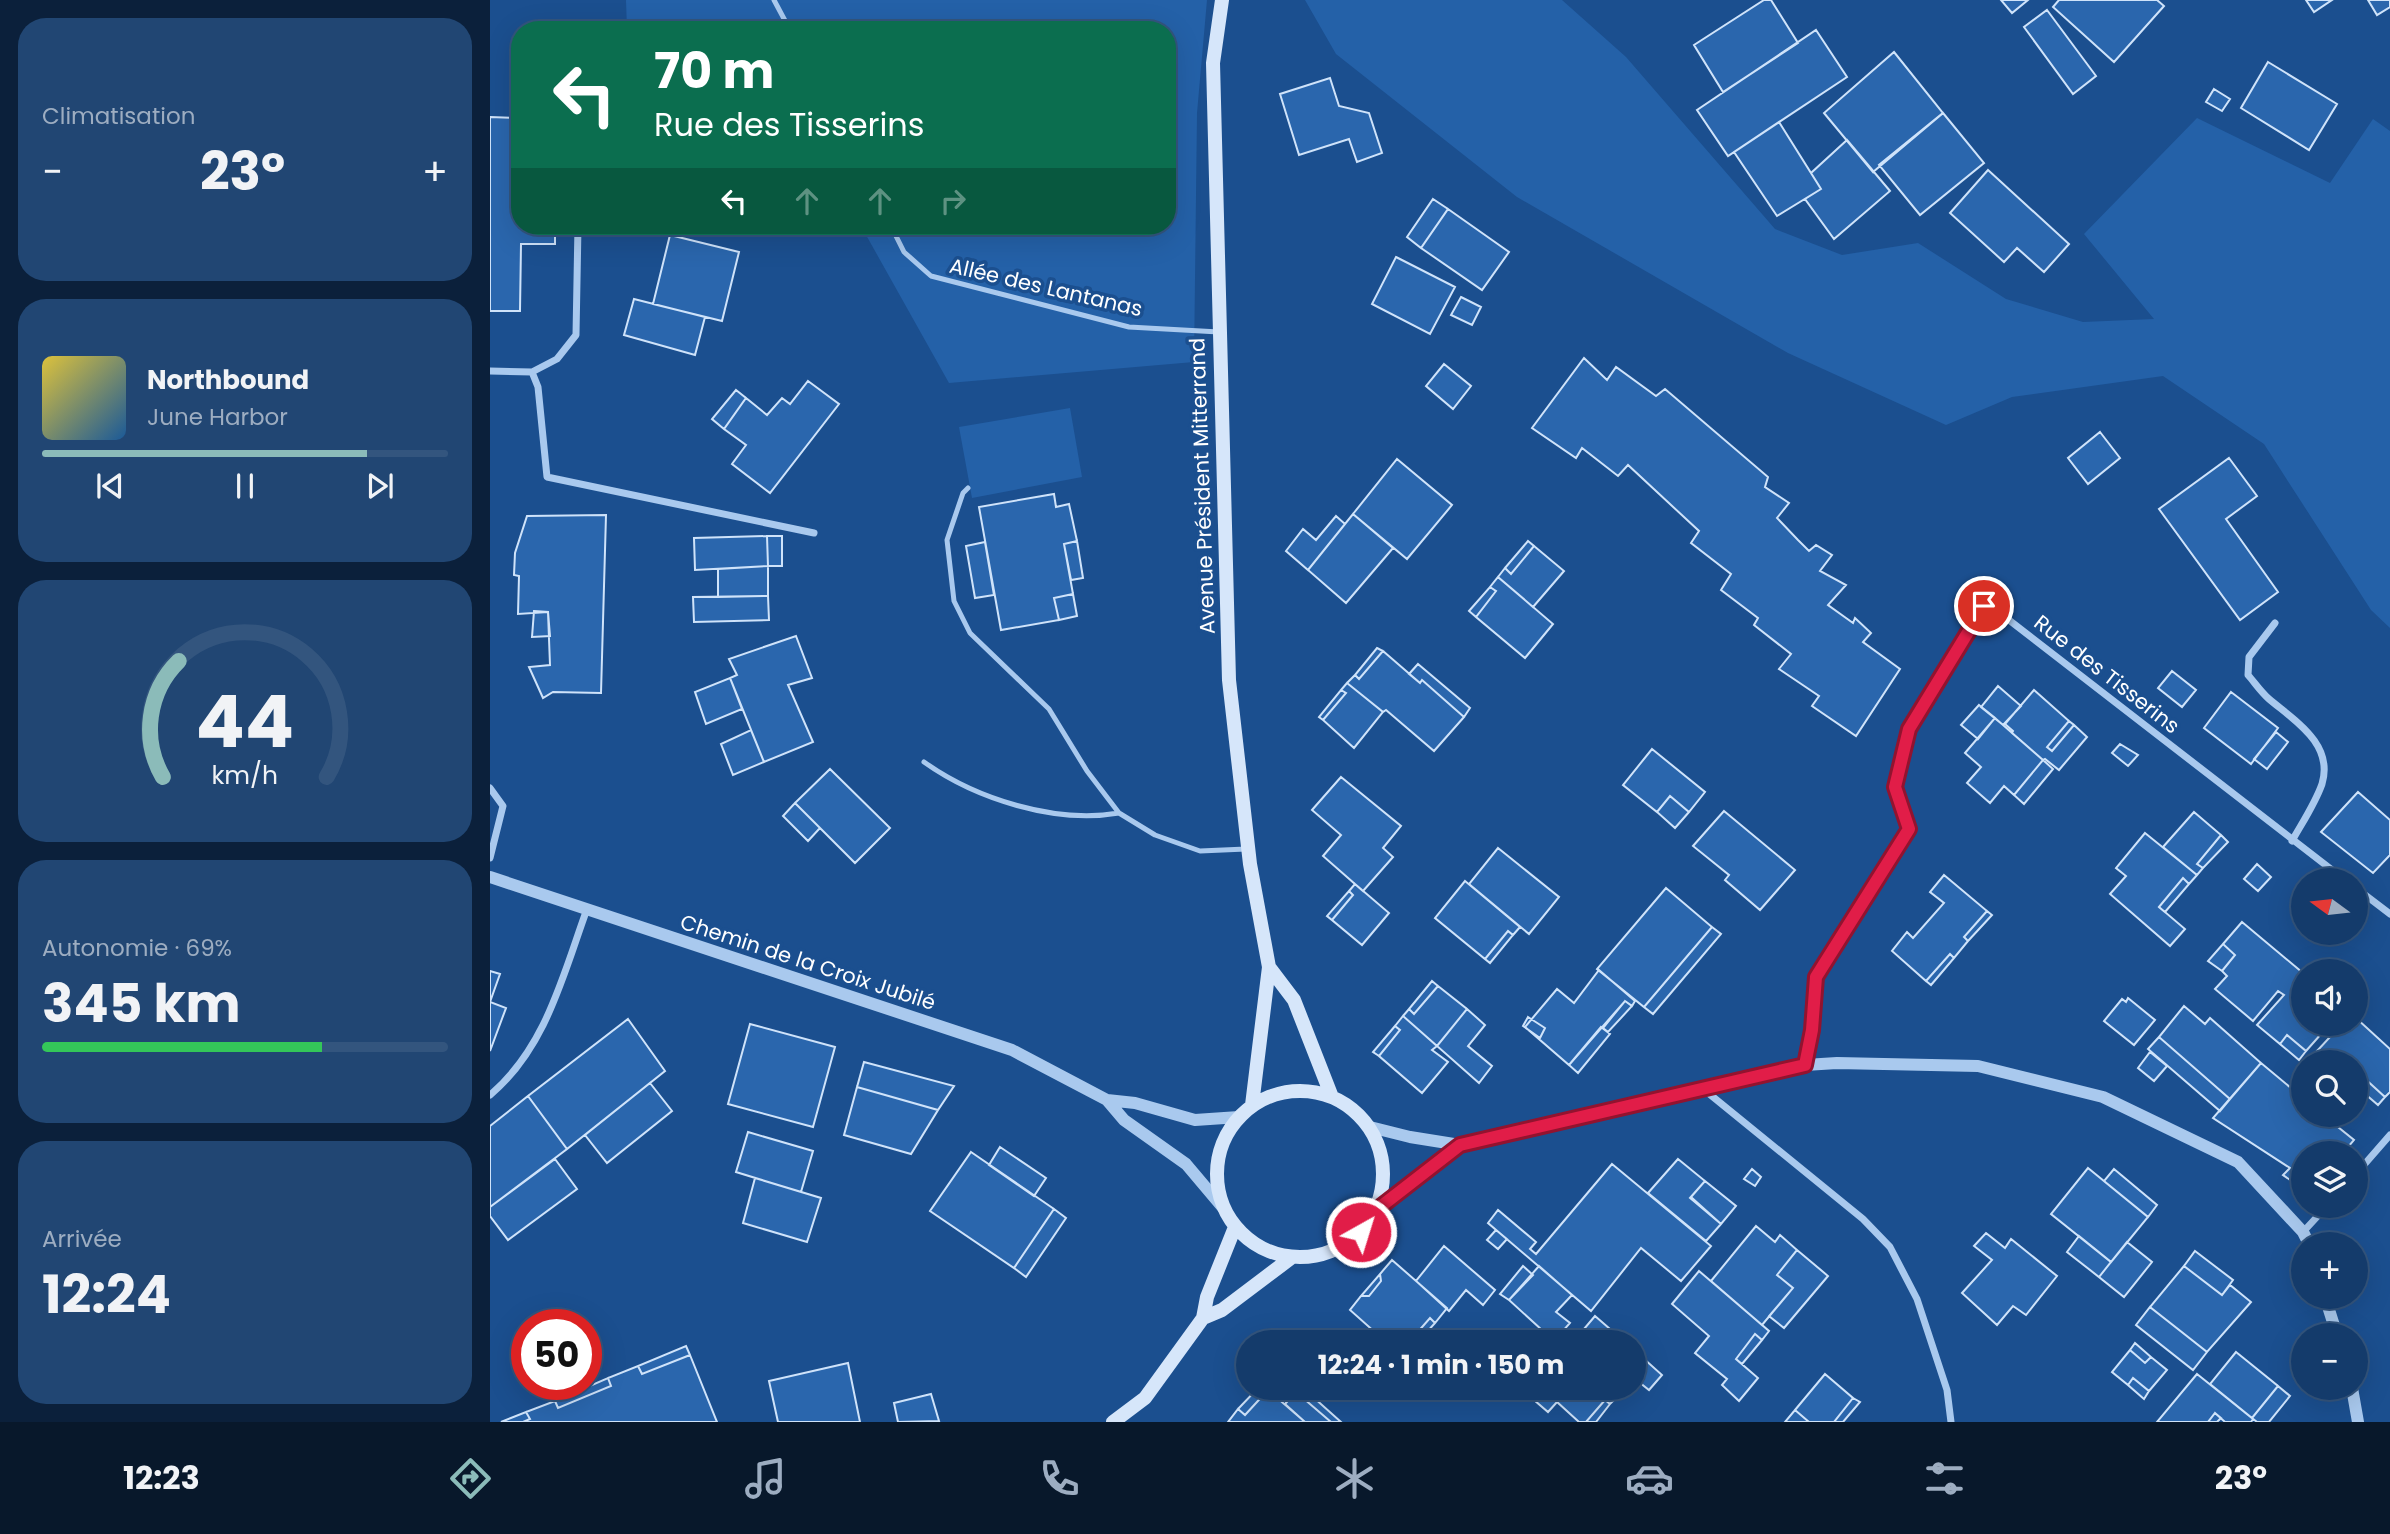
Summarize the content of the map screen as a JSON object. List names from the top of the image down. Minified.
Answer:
{"streets":{"main road":["Avenue Président Mitterrand"],"street":["Rue des Tisserins","Chemin de la Croix Jubilé"],"lane":["Allée des Lantanas"]},"crossings":[["Allée des Lantanas","Avenue Président Mitterrand"],["Avenue Président Mitterrand","Chemin de la Croix Jubilé"]],"north":"left","page":{"tile":["Climatisation",["Autonomie · 69%","345 km"],["Arrivée","12:24"]],"turn":["70 m","Rue des Tisserins"],"heat":["−","23°","+"],"song":["Northbound","June Harbor"],"map_buttons":["+","−"],"limit":"50","trip":"12:24 · 1 min · 150 m","tabs":["12:23","23°"],"gauge":["44","km/h"]}}
